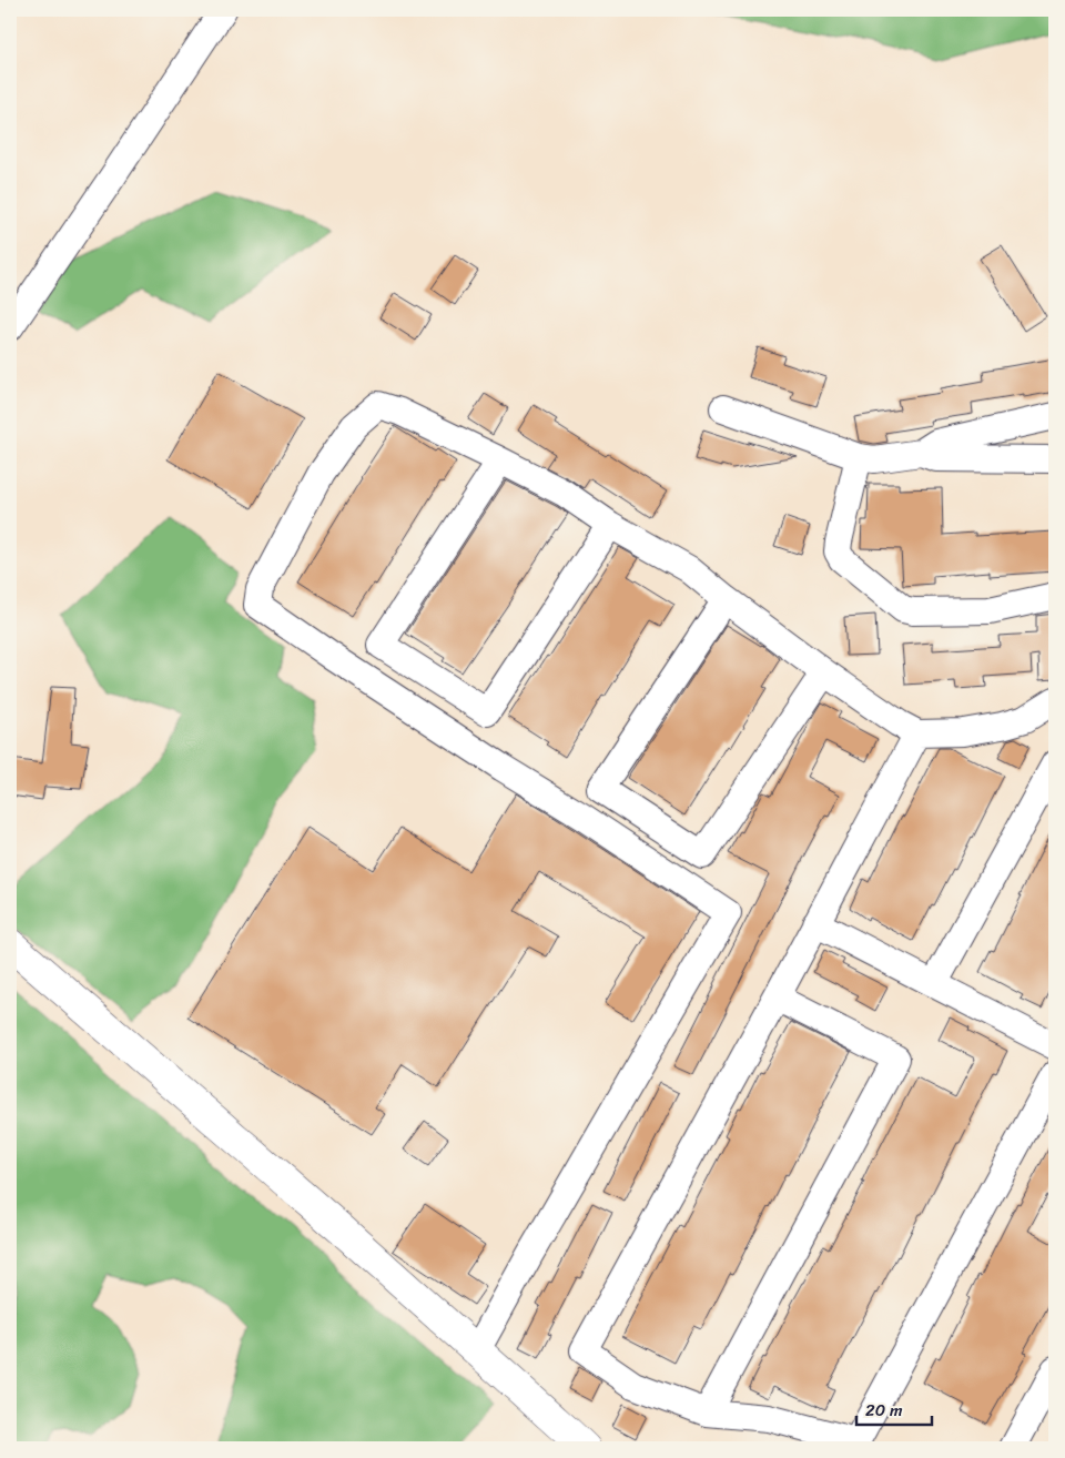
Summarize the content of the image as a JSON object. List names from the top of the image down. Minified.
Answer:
{"scale_bar":"20 m"}
